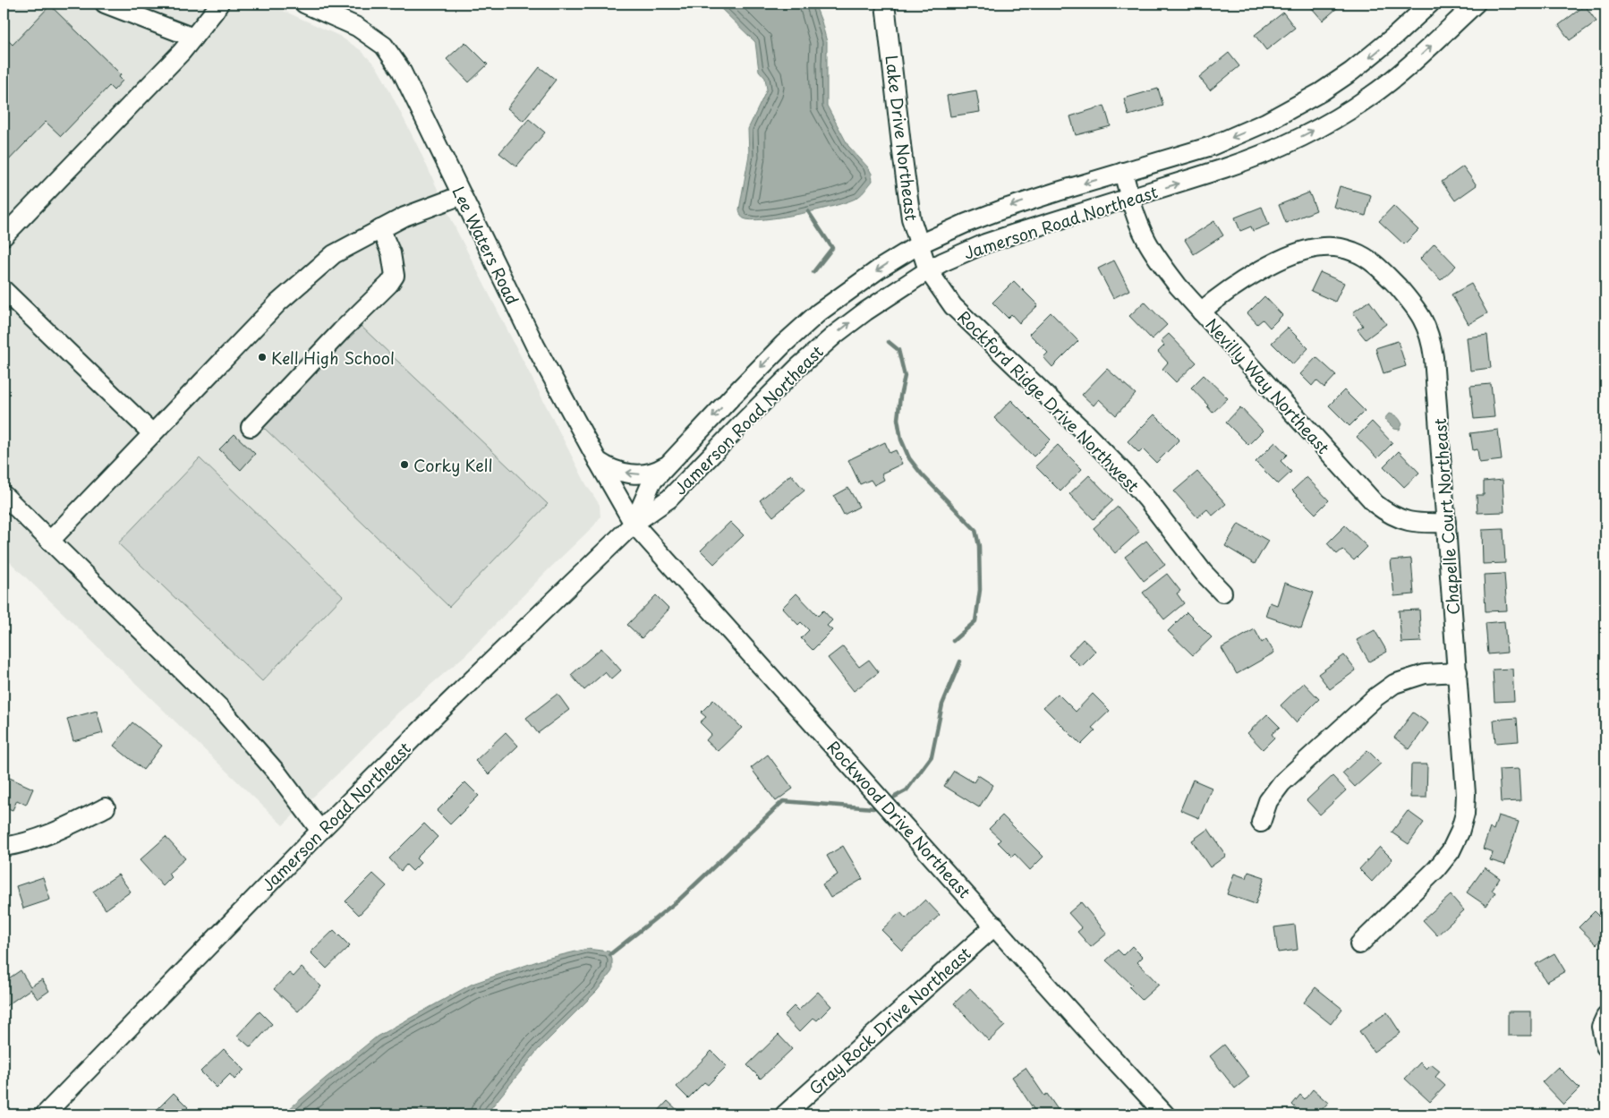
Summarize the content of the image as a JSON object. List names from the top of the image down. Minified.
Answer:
{"streets":{"street":["Lake Drive Northeast","Jamerson Road Northeast","Lee Waters Road","Nevilly Way Northeast","Rockford Ridge Drive Northwest","Chapelle Court Northeast","Rockwood Drive Northeast","Gray Rock Drive Northeast"]},"crossings":[["Lake Drive Northeast","Jamerson Road Northeast"],["Lake Drive Northeast","Rockford Ridge Drive Northwest"],["Jamerson Road Northeast","Lee Waters Road"],["Jamerson Road Northeast","Nevilly Way Northeast"],["Jamerson Road Northeast","Rockford Ridge Drive Northwest"],["Jamerson Road Northeast","Rockwood Drive Northeast"],["Lee Waters Road","Rockwood Drive Northeast"],["Nevilly Way Northeast","Chapelle Court Northeast"],["Rockwood Drive Northeast","Gray Rock Drive Northeast"]],"places":["Kell High School","Corky Kell"]}
